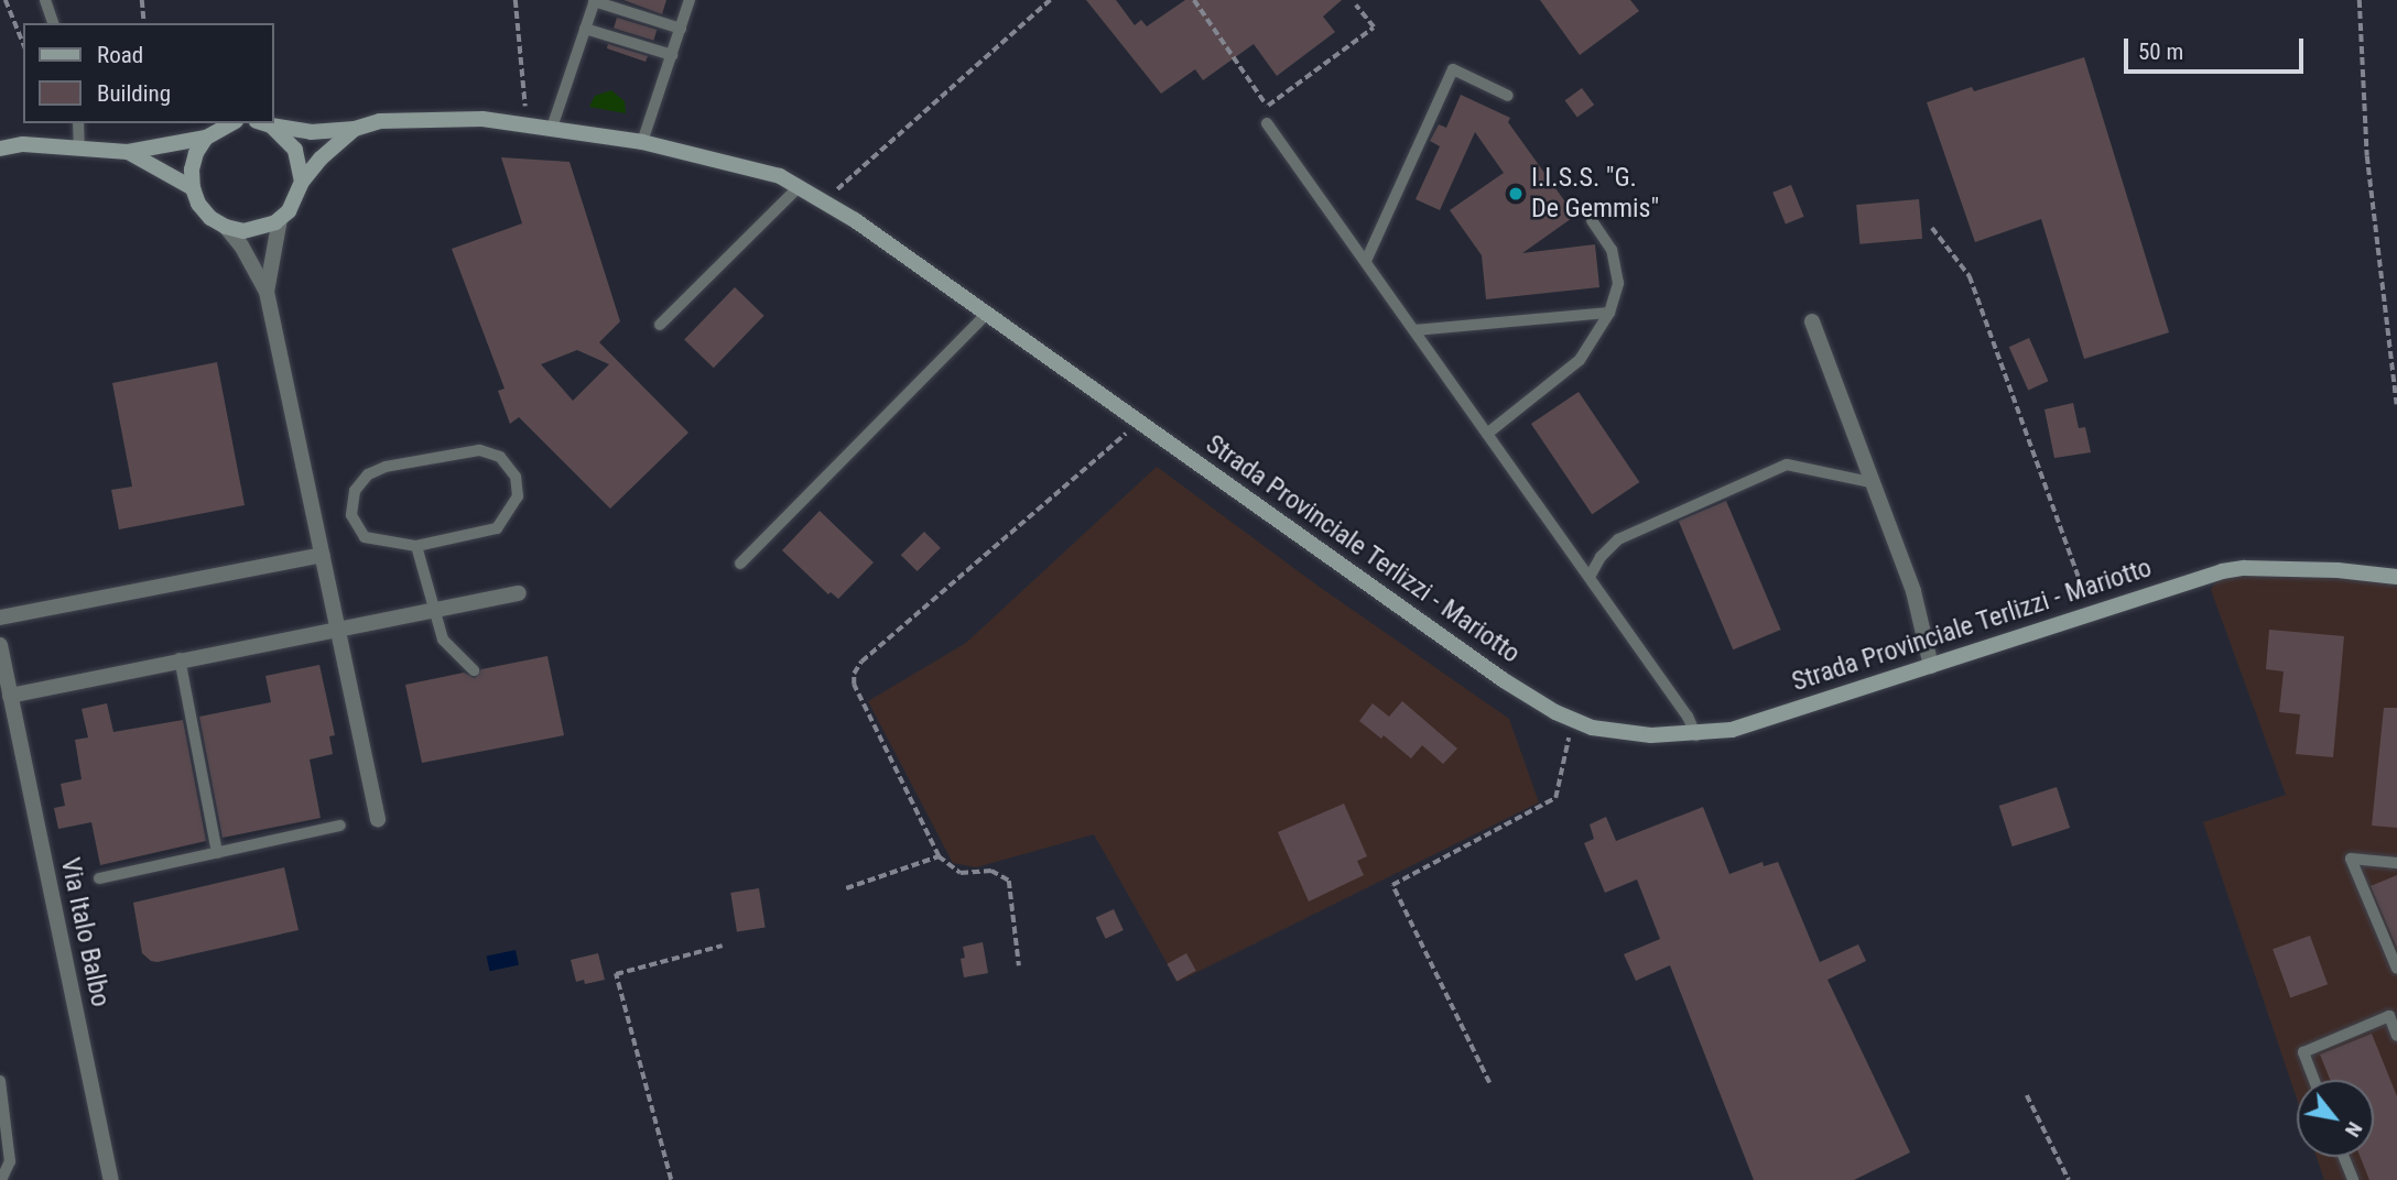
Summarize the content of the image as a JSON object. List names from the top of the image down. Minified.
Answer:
{"streets":{"main road":["Strada Provinciale Terlizzi - Mariotto"],"street":["Via Italo Balbo"]},"places":["I.I.S.S. \"G. De Gemmis\""],"legend":["Road","Building"],"scale_bar":"50 m","north":"bottom right"}
